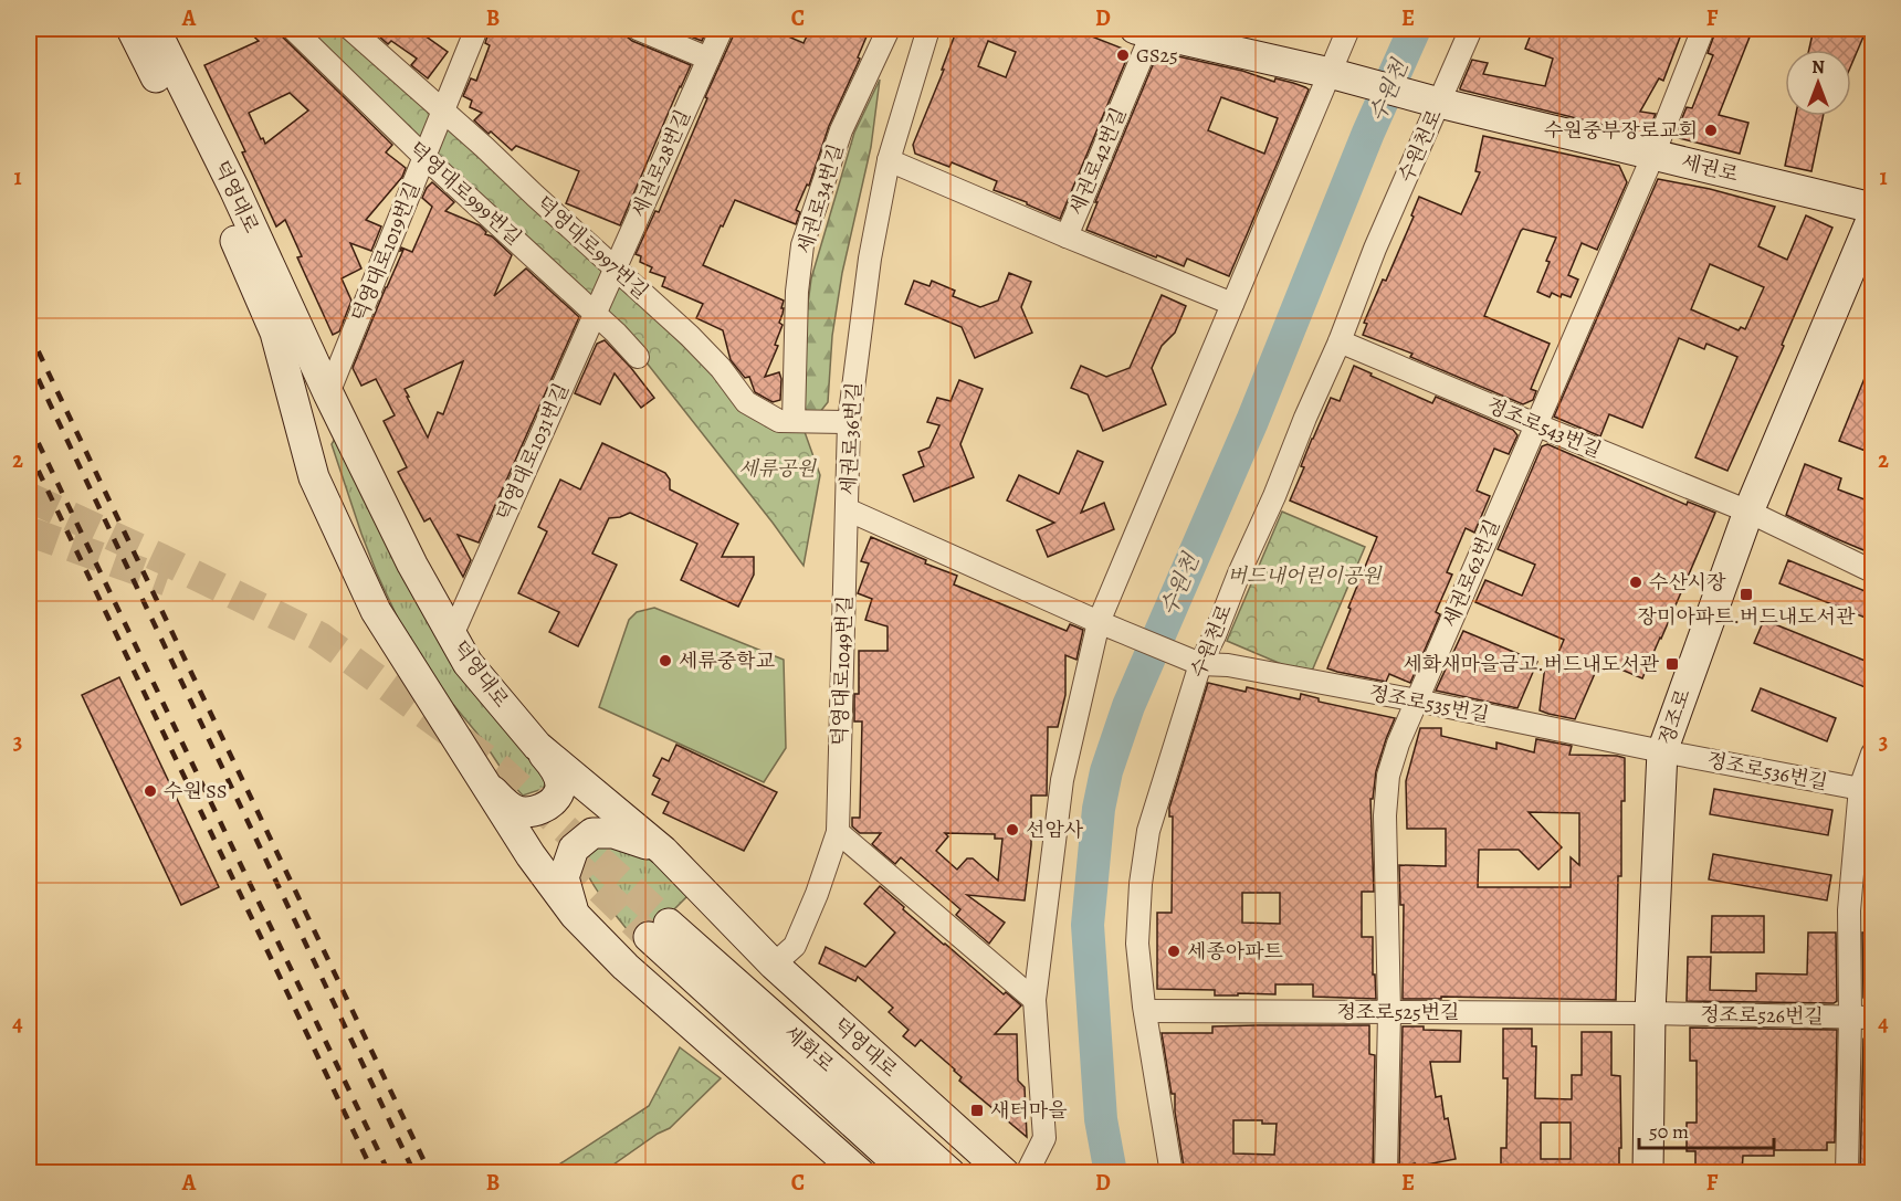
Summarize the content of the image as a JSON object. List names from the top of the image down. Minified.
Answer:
{"streets":{"main road":["세권로","덕영대로","정조로","세화로"],"street":["수원천로","세권로42번길","세권로28번길","덕영대로999번길","세권로34번길","덕영대로997번길","덕영대로1019번길","정조로543번길","세권로36번길","덕영대로1031번길","세권로62번길","덕영대로1049번길","정조로535번길","정조로536번길","정조로525번길","정조로526번길"]},"crossings":[["수원천로","세권로"],["수원천로","정조로543번길"],["수원천로","세권로36번길"],["수원천로","정조로535번길"],["수원천로","정조로525번길"],["세권로28번길","덕영대로997번길"],["세권로28번길","덕영대로1031번길"],["세권로","세권로62번길"],["덕영대로999번길","덕영대로1019번길"],["덕영대로999번길","덕영대로1031번길"],["덕영대로","덕영대로1019번길"],["덕영대로","덕영대로1031번길"],["덕영대로","덕영대로1049번길"],["세권로34번길","덕영대로997번길"],["덕영대로997번길","덕영대로1019번길"],["덕영대로997번길","세권로36번길"],["덕영대로997번길","덕영대로1031번길"],["정조로543번길","세권로62번길"],["정조로543번길","정조로"],["세권로36번길","덕영대로1049번길"],["세권로36번길","정조로535번길"],["세권로62번길","정조로535번길"],["세권로62번길","정조로525번길"],["정조로535번길","정조로"],["정조로535번길","정조로536번길"],["정조로","정조로536번길"],["정조로","정조로525번길"],["정조로","정조로526번길"],["정조로525번길","정조로526번길"]],"water":["수원천"],"parks":["세류공원","버드내어린이공원"],"places":{"other":["GS25","수원중부장로교회","수산시장","세류중학교","수원 SS","선암사","세종아파트"],"transit":["장미아파트.버드내도서관","세화새마을금고.버드내도서관","새터마을"]},"scale_bar":"50 m","north":"top","grid":{"columns":["A","B","C","D","E","F"],"rows":["1","2","3","4"]}}
